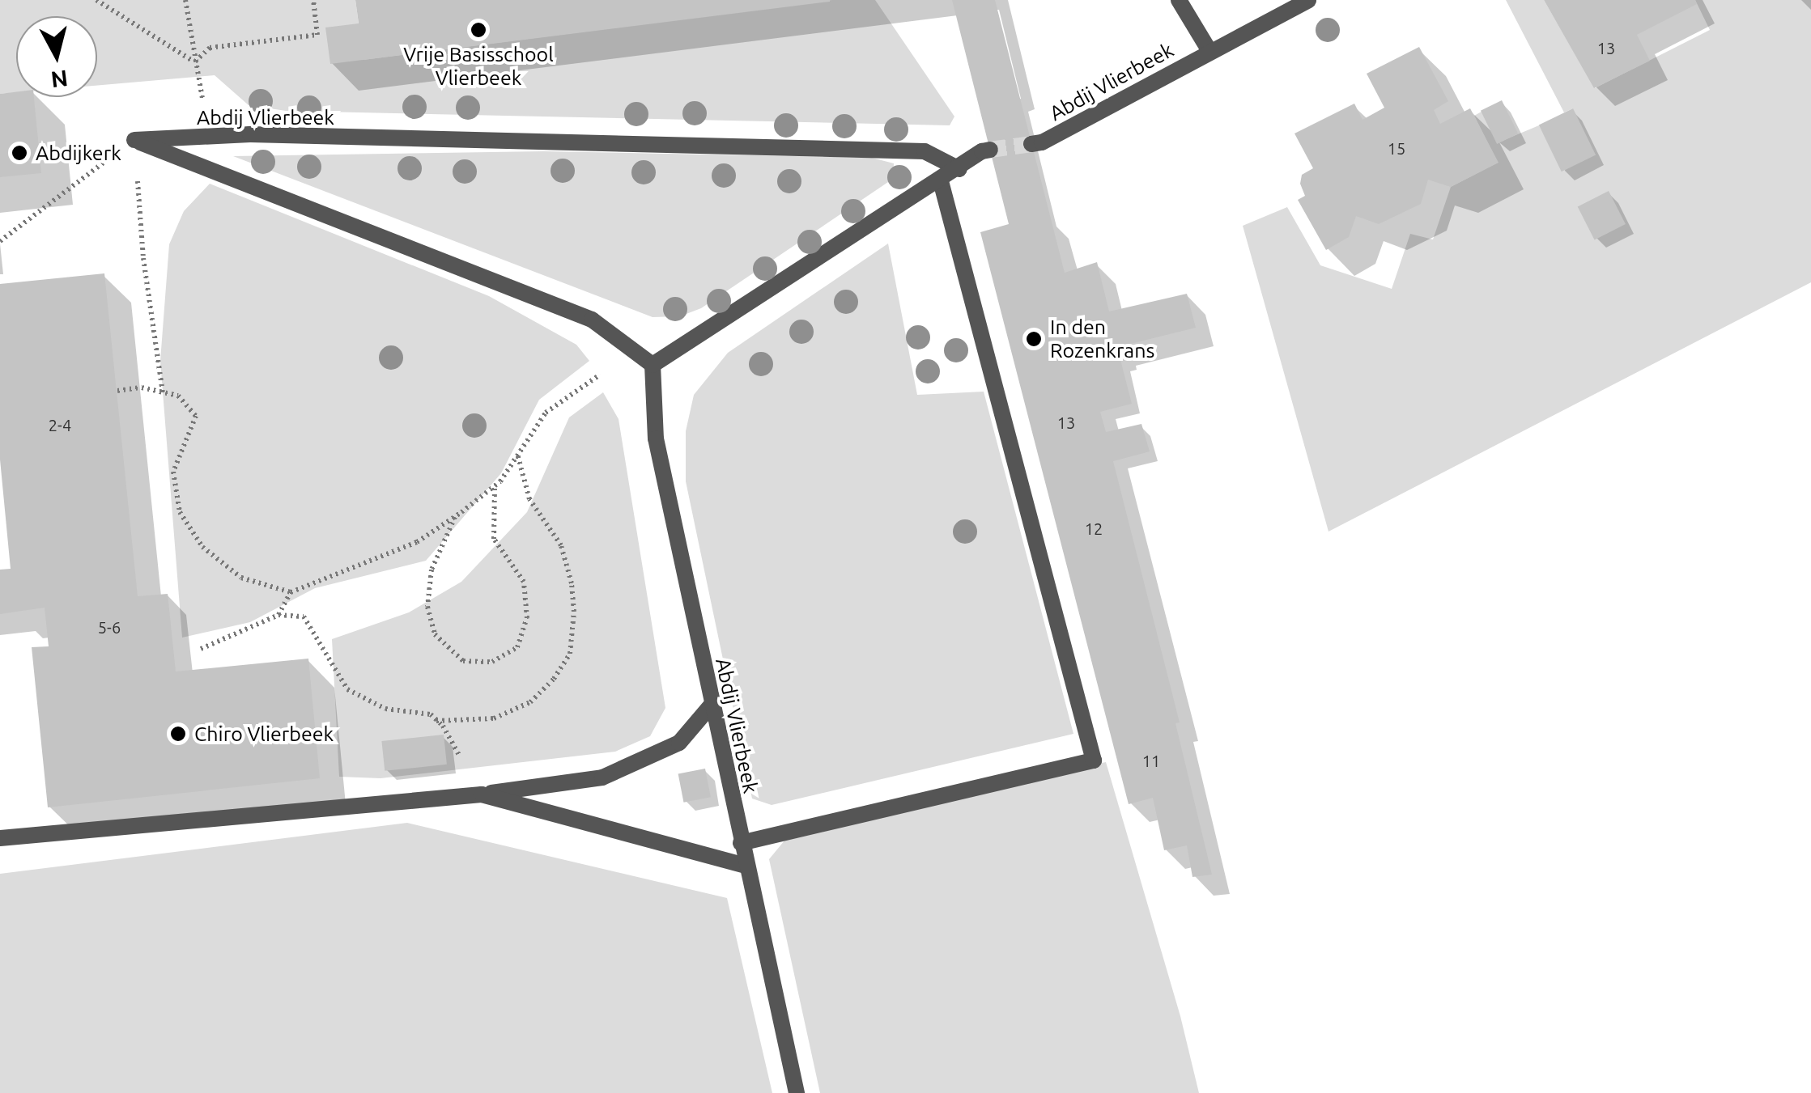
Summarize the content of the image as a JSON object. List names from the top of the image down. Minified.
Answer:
{"streets":{"street":["Abdij Vlierbeek"]},"places":["Vrije Basisschool Vlierbeek","Abdijkerk","In den Rozenkrans","Chiro Vlierbeek"],"house_numbers":["13","15","13","2-4","12","5-6","11"],"north":"bottom"}
